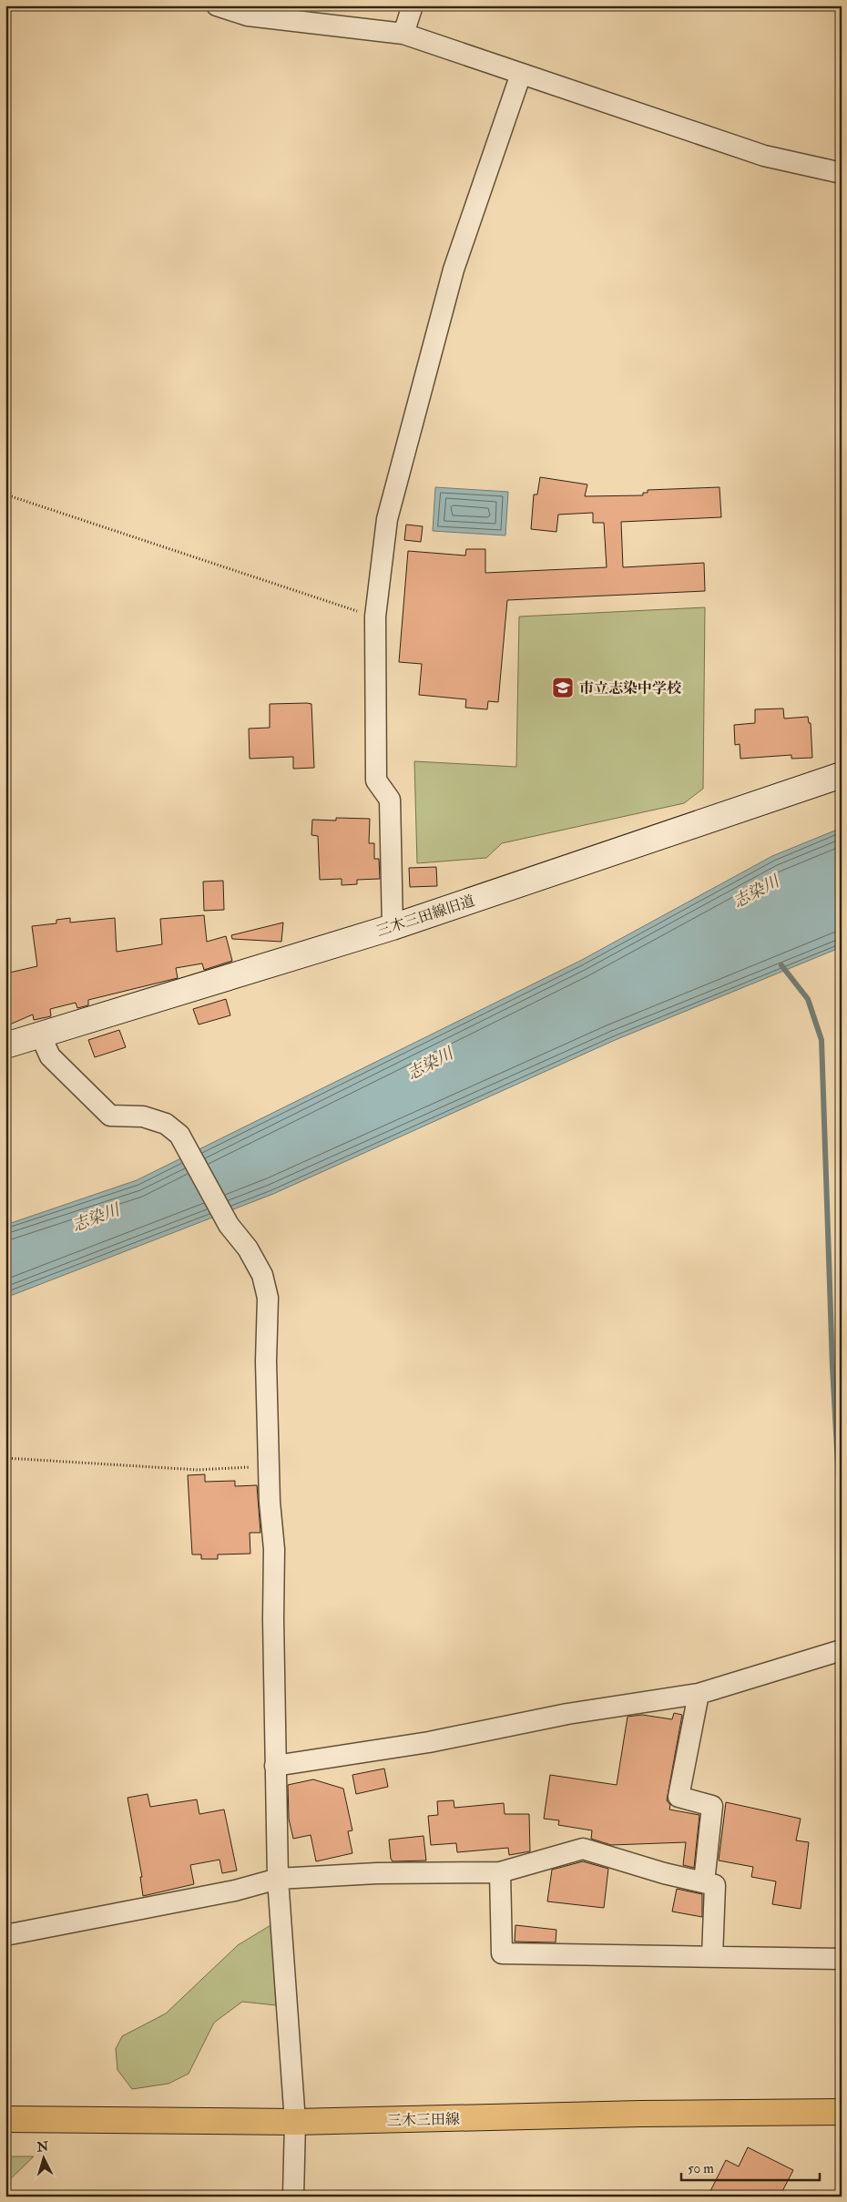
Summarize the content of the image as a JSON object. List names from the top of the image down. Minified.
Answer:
{"streets":{"main road":["三木三田線"],"street":["三木三田線旧道"]},"water":["志染川"],"places":{"school or university":["市立志染中学校"]},"scale_bar":"50 m","north":"top"}
